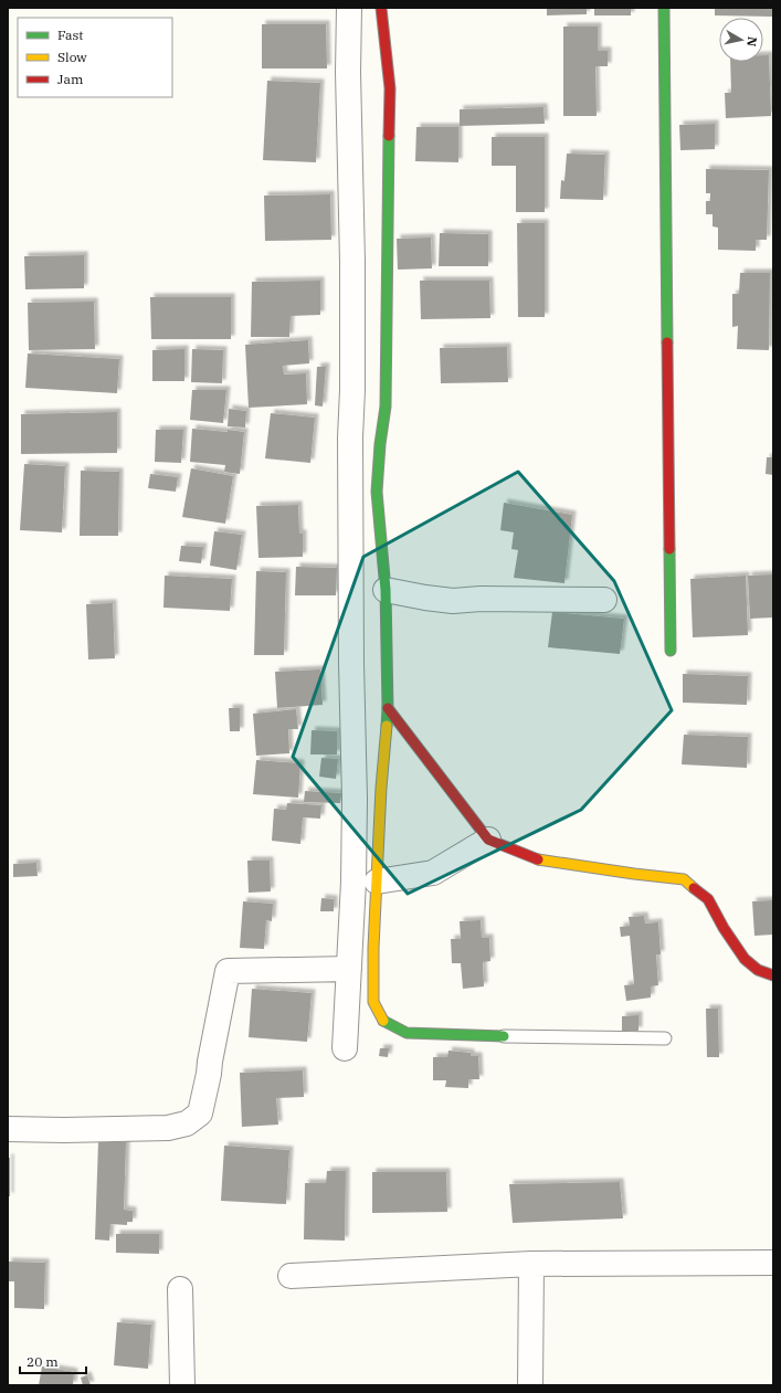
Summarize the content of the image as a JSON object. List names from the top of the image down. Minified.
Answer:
{"legend":["Fast","Slow","Jam"],"scale_bar":"20 m","north":"right"}
